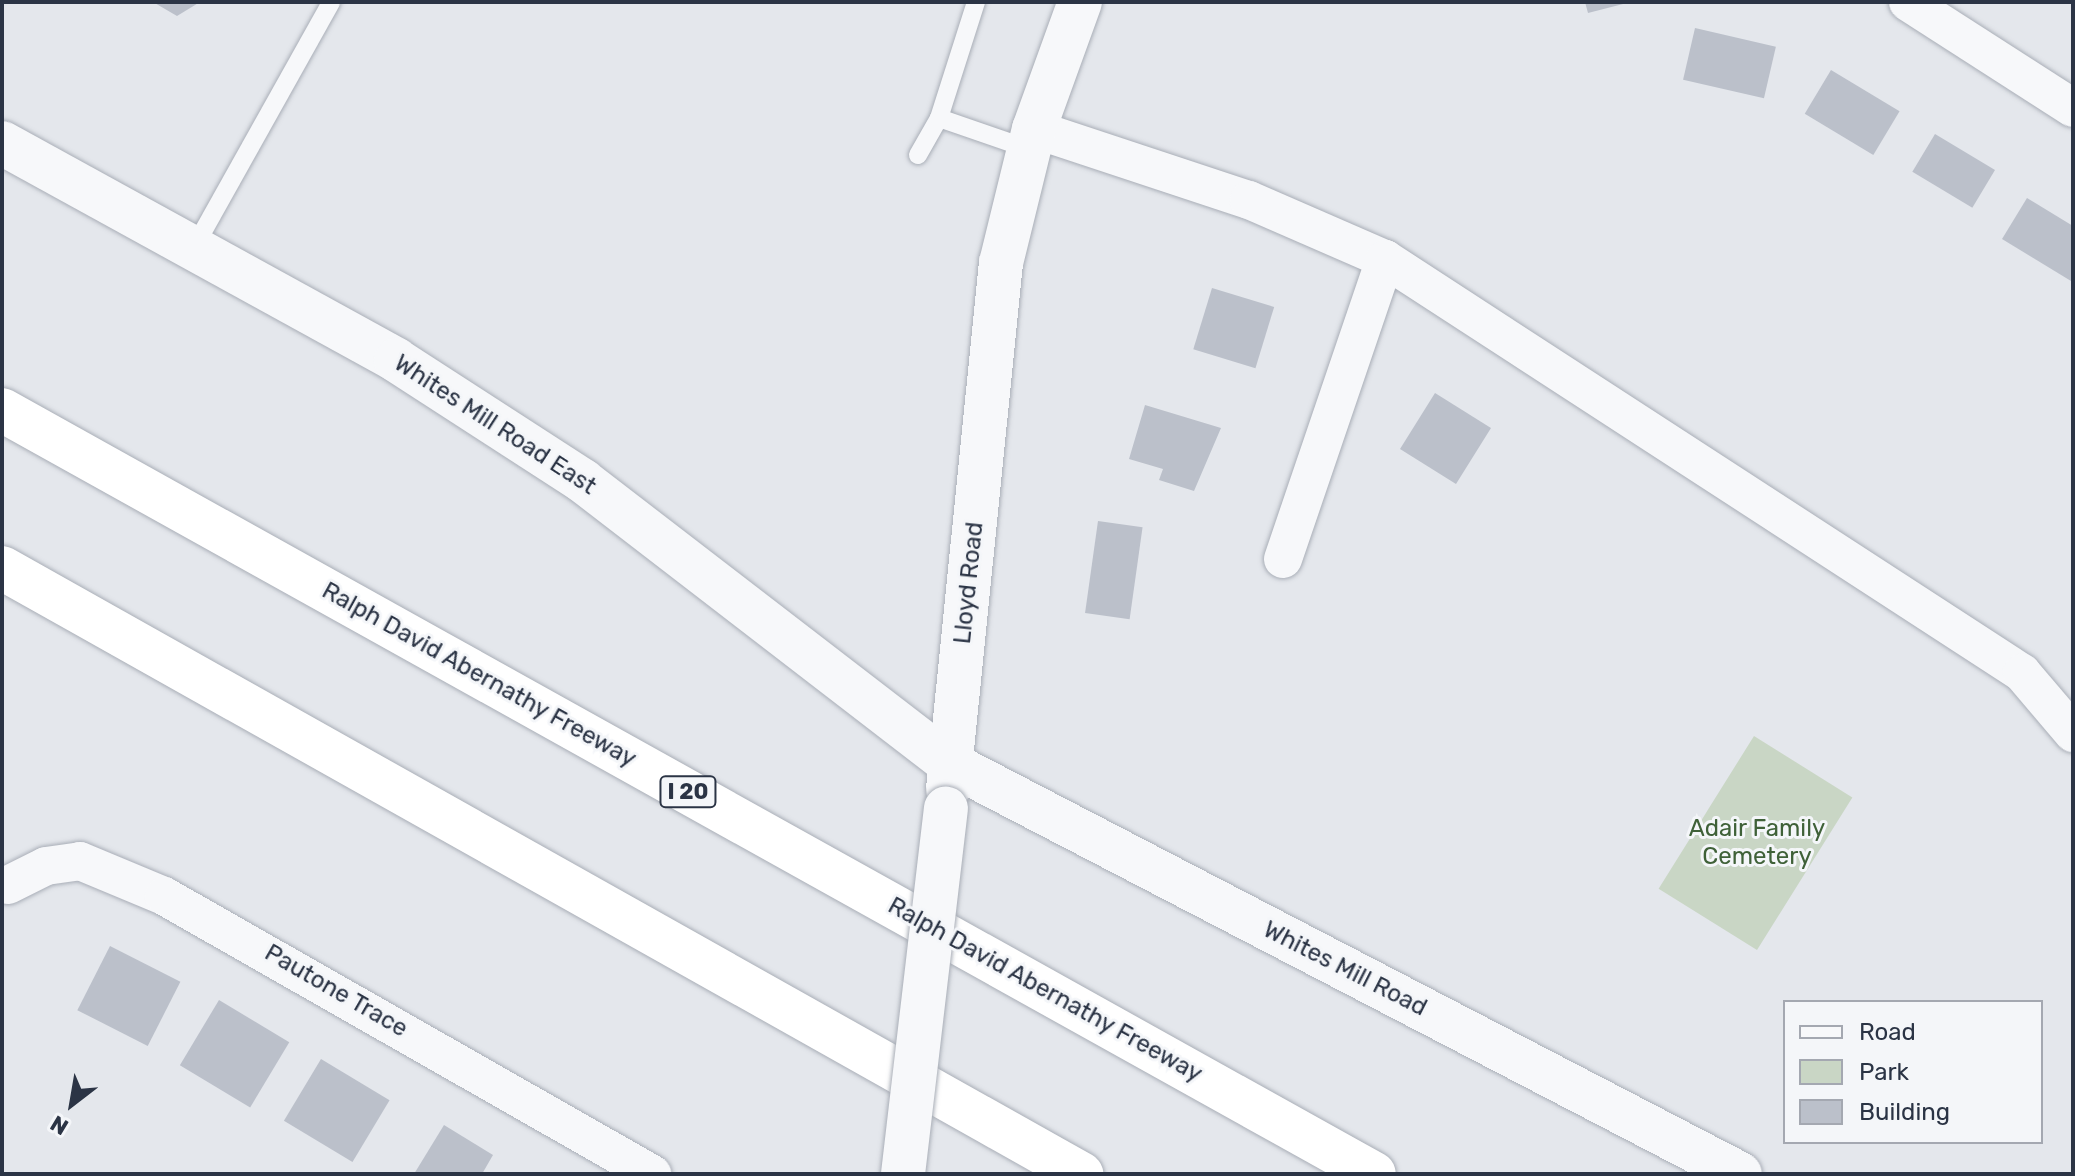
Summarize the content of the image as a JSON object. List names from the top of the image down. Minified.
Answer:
{"streets":{"highway":["Ralph David Abernathy Freeway","I 20"],"street":["Whites Mill Road East","Lloyd Road","Whites Mill Road","Pautone Trace"]},"crossings":[["Whites Mill Road East","Lloyd Road"],["Whites Mill Road East","Whites Mill Road"],["Lloyd Road","Whites Mill Road"]],"parks":["Adair Family Cemetery"],"legend":["Road","Park","Building"],"north":"bottom left"}
